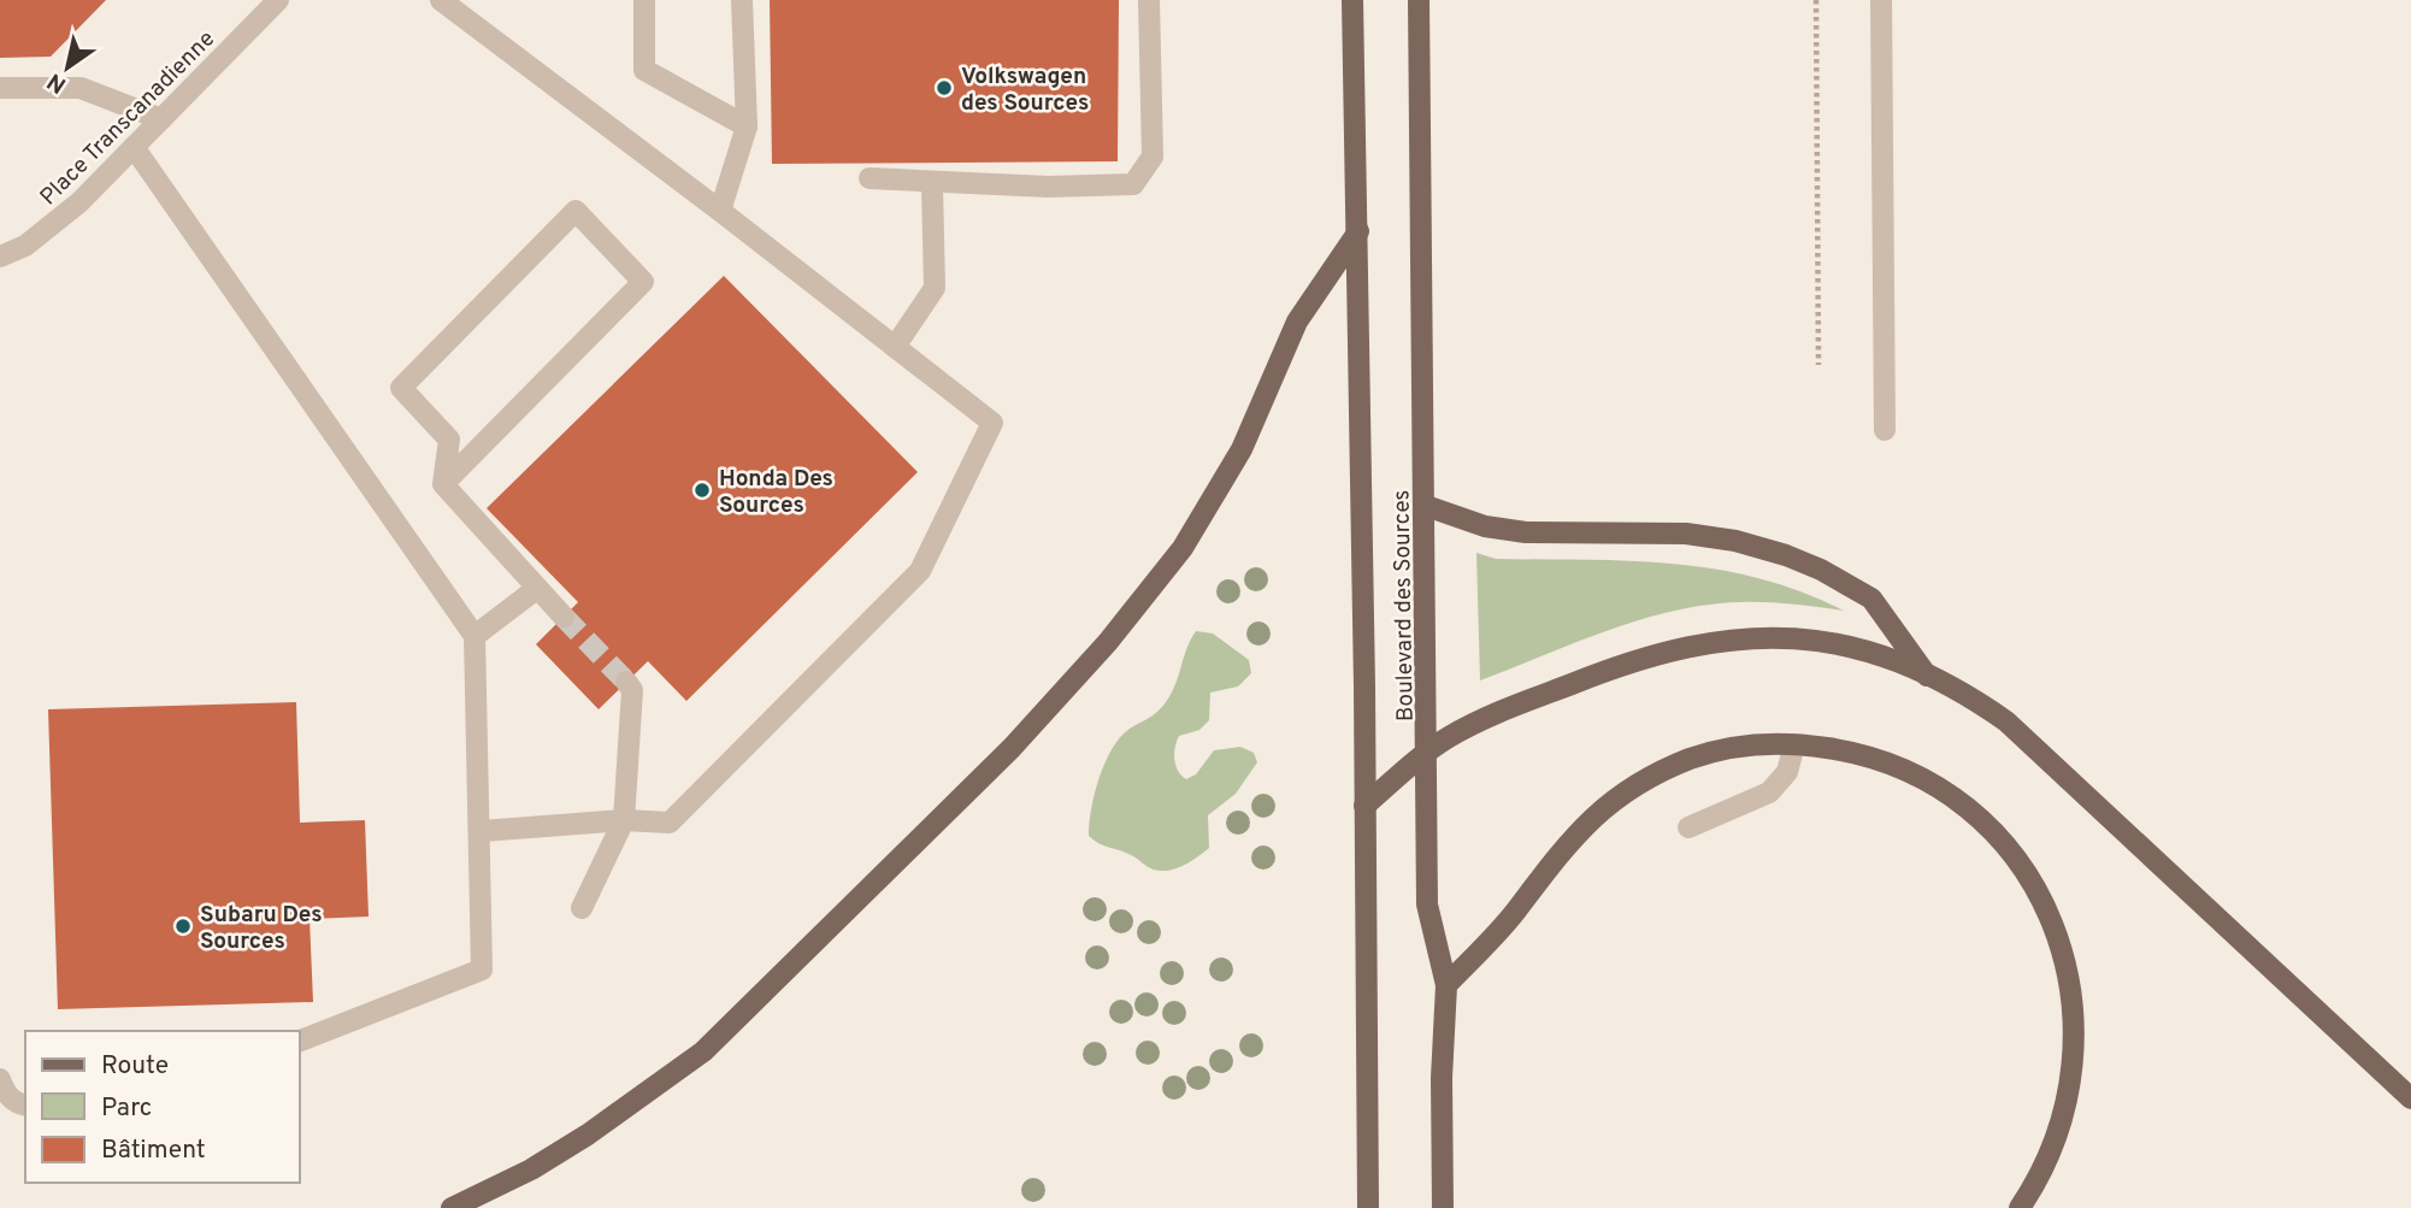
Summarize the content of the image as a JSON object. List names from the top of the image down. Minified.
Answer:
{"streets":{"main road":["Boulevard des Sources"],"street":["Place Transcanadienne"]},"places":["Volkswagen des Sources","Honda Des Sources","Subaru Des Sources"],"legend":["Route","Parc","Bâtiment"],"north":"bottom left"}
